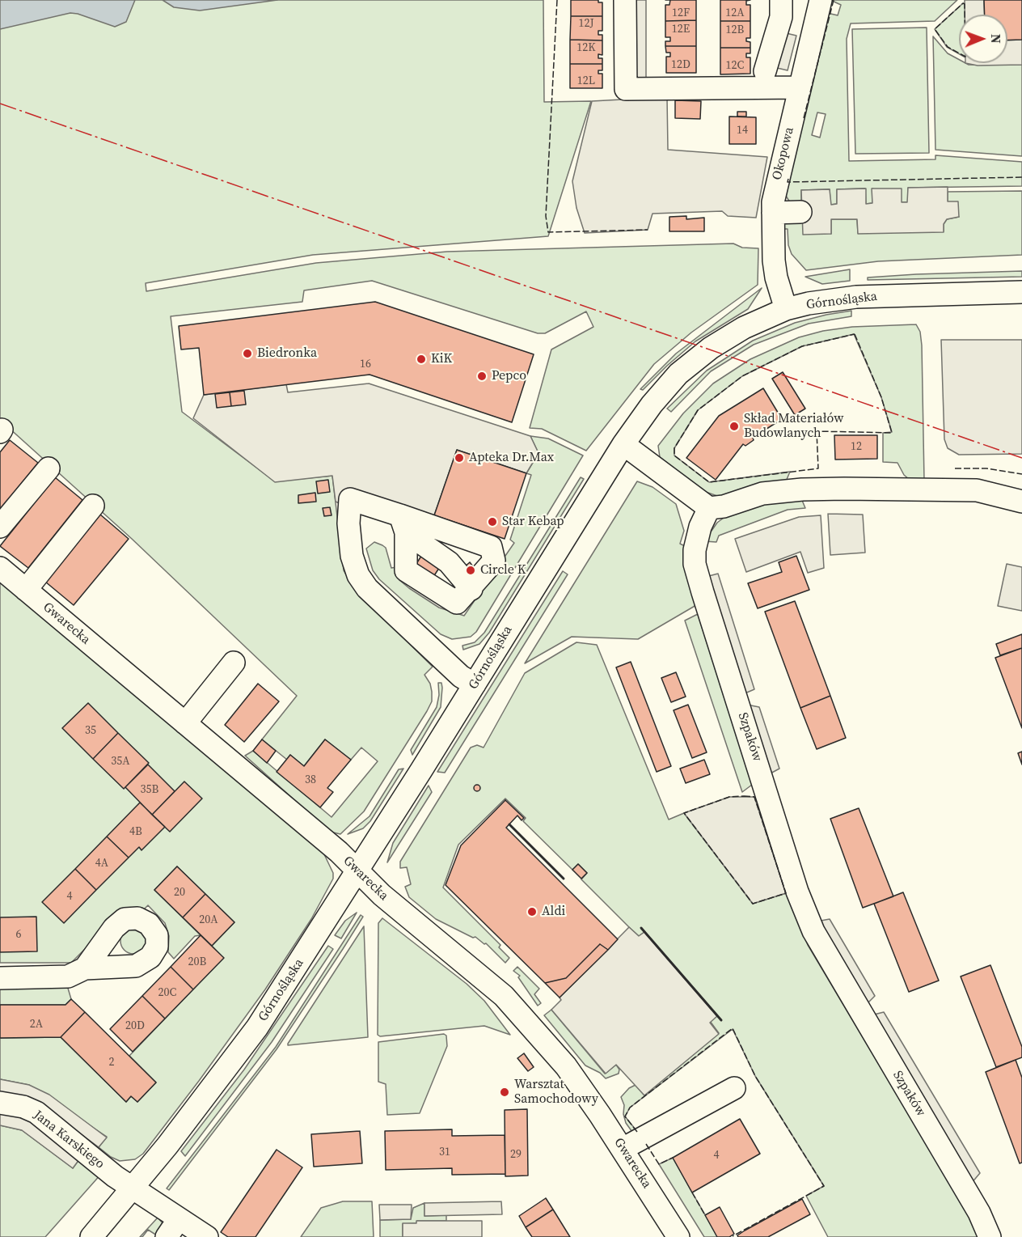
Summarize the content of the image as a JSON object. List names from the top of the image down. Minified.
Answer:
{"streets":{"street":["Okopowa","Górnośląska","Gwarecka","Szpaków","Jana Karskiego"]},"crossings":[["Okopowa","Górnośląska"],["Górnośląska","Gwarecka"],["Górnośląska","Jana Karskiego"]],"places":["Biedronka","KiK","Pepco","Skład Materiałów Budowlanych","Apteka Dr.Max","Star Kebap","Circle K","Aldi","Warsztat Samochodowy"],"house_numbers":["12F","12A","12J","12E","12B","12K","12D","12C","12L","14","16","12","35","35A","38","35B","4B","4A","20","4","20A","6","20B","20C","2A","20D","2","31","29","4"],"north":"right"}
